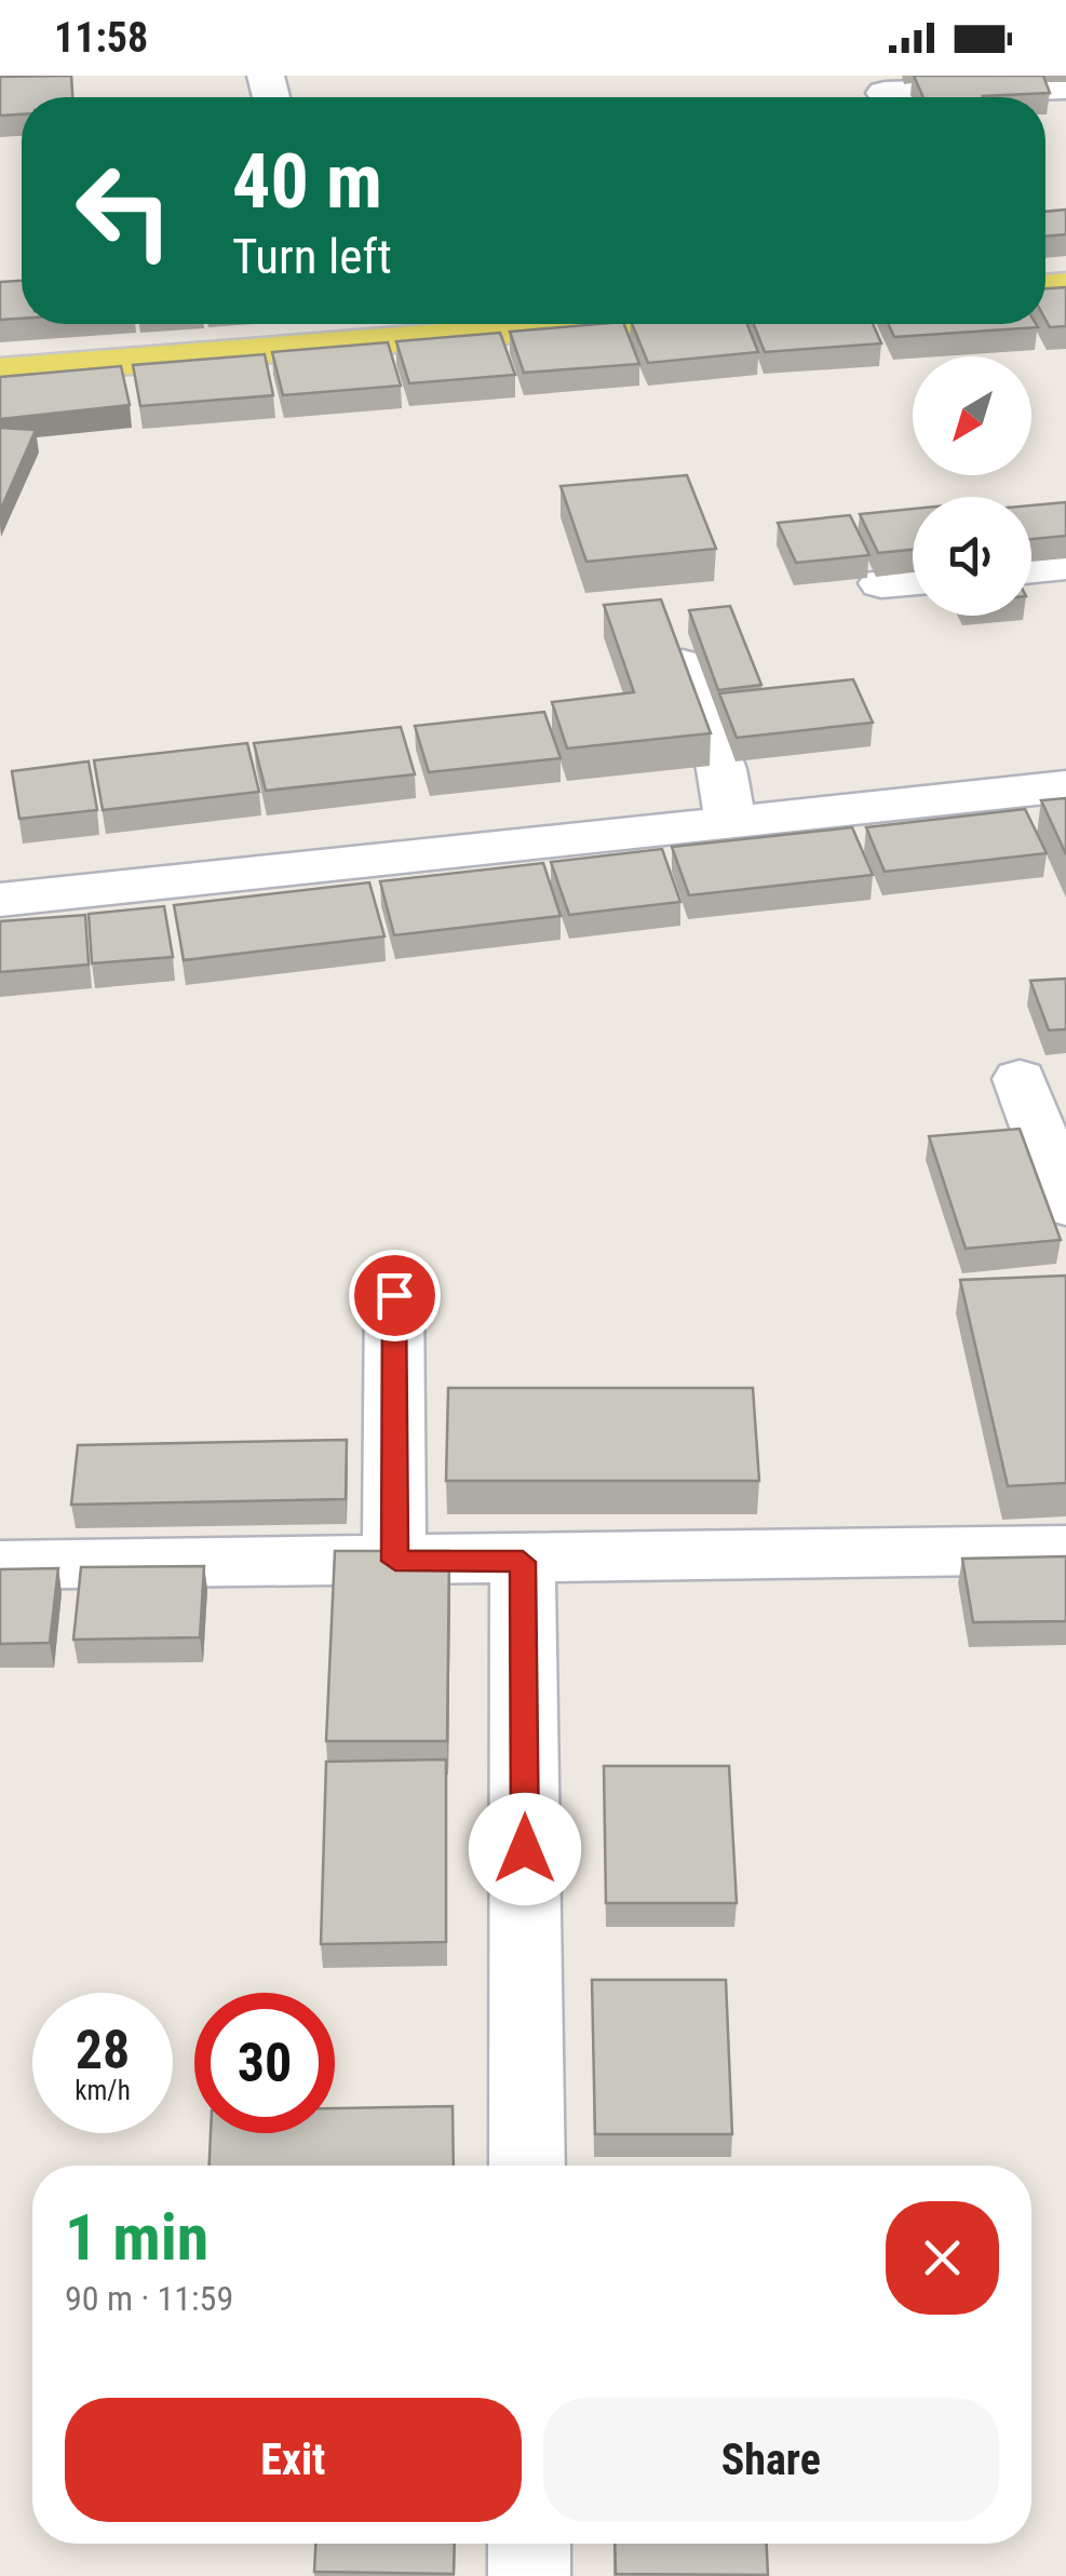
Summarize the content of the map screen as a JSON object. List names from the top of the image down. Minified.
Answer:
{"north":"bottom left","page":{"status":"11:58","turn":["40 m","Turn left"],"speed":"28 km/h","limit":"30","heading":["1 min","90 m · 11:59"],"buttons":["Exit","Share"]}}
